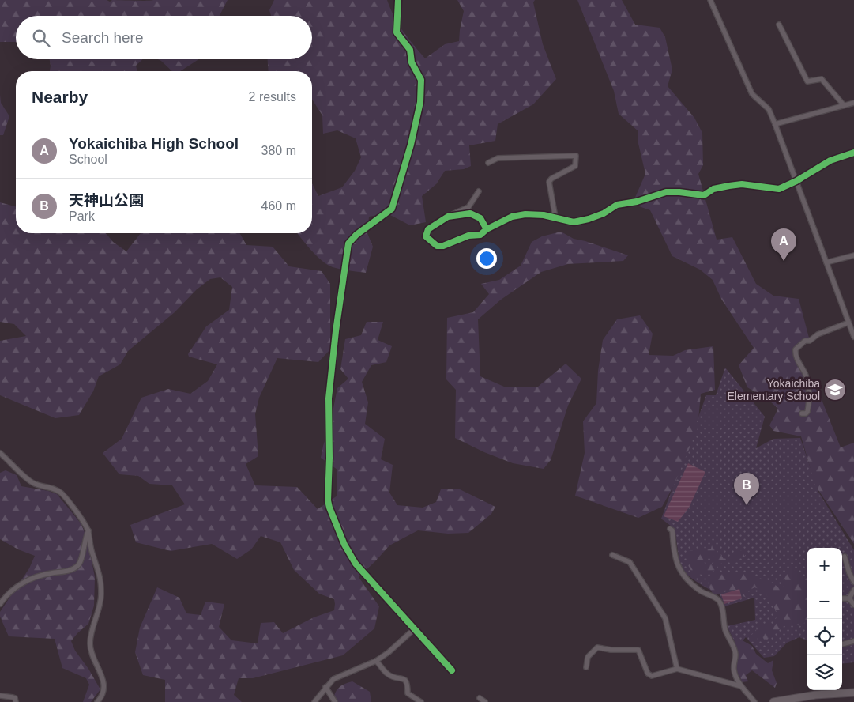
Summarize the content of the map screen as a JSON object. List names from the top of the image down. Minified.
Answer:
{"places":{"school or university":["Yokaichiba Elementary School"]},"page":{"search":"Search here","heading":["Nearby","2 results"],"list":[{"mark":"A","name":"Yokaichiba High School","note":"School","value":"380 m"},{"mark":"B","name":"天神山公園","note":"Park","value":"460 m"}],"pins":["A","B"],"map_buttons":["+","−"]}}
